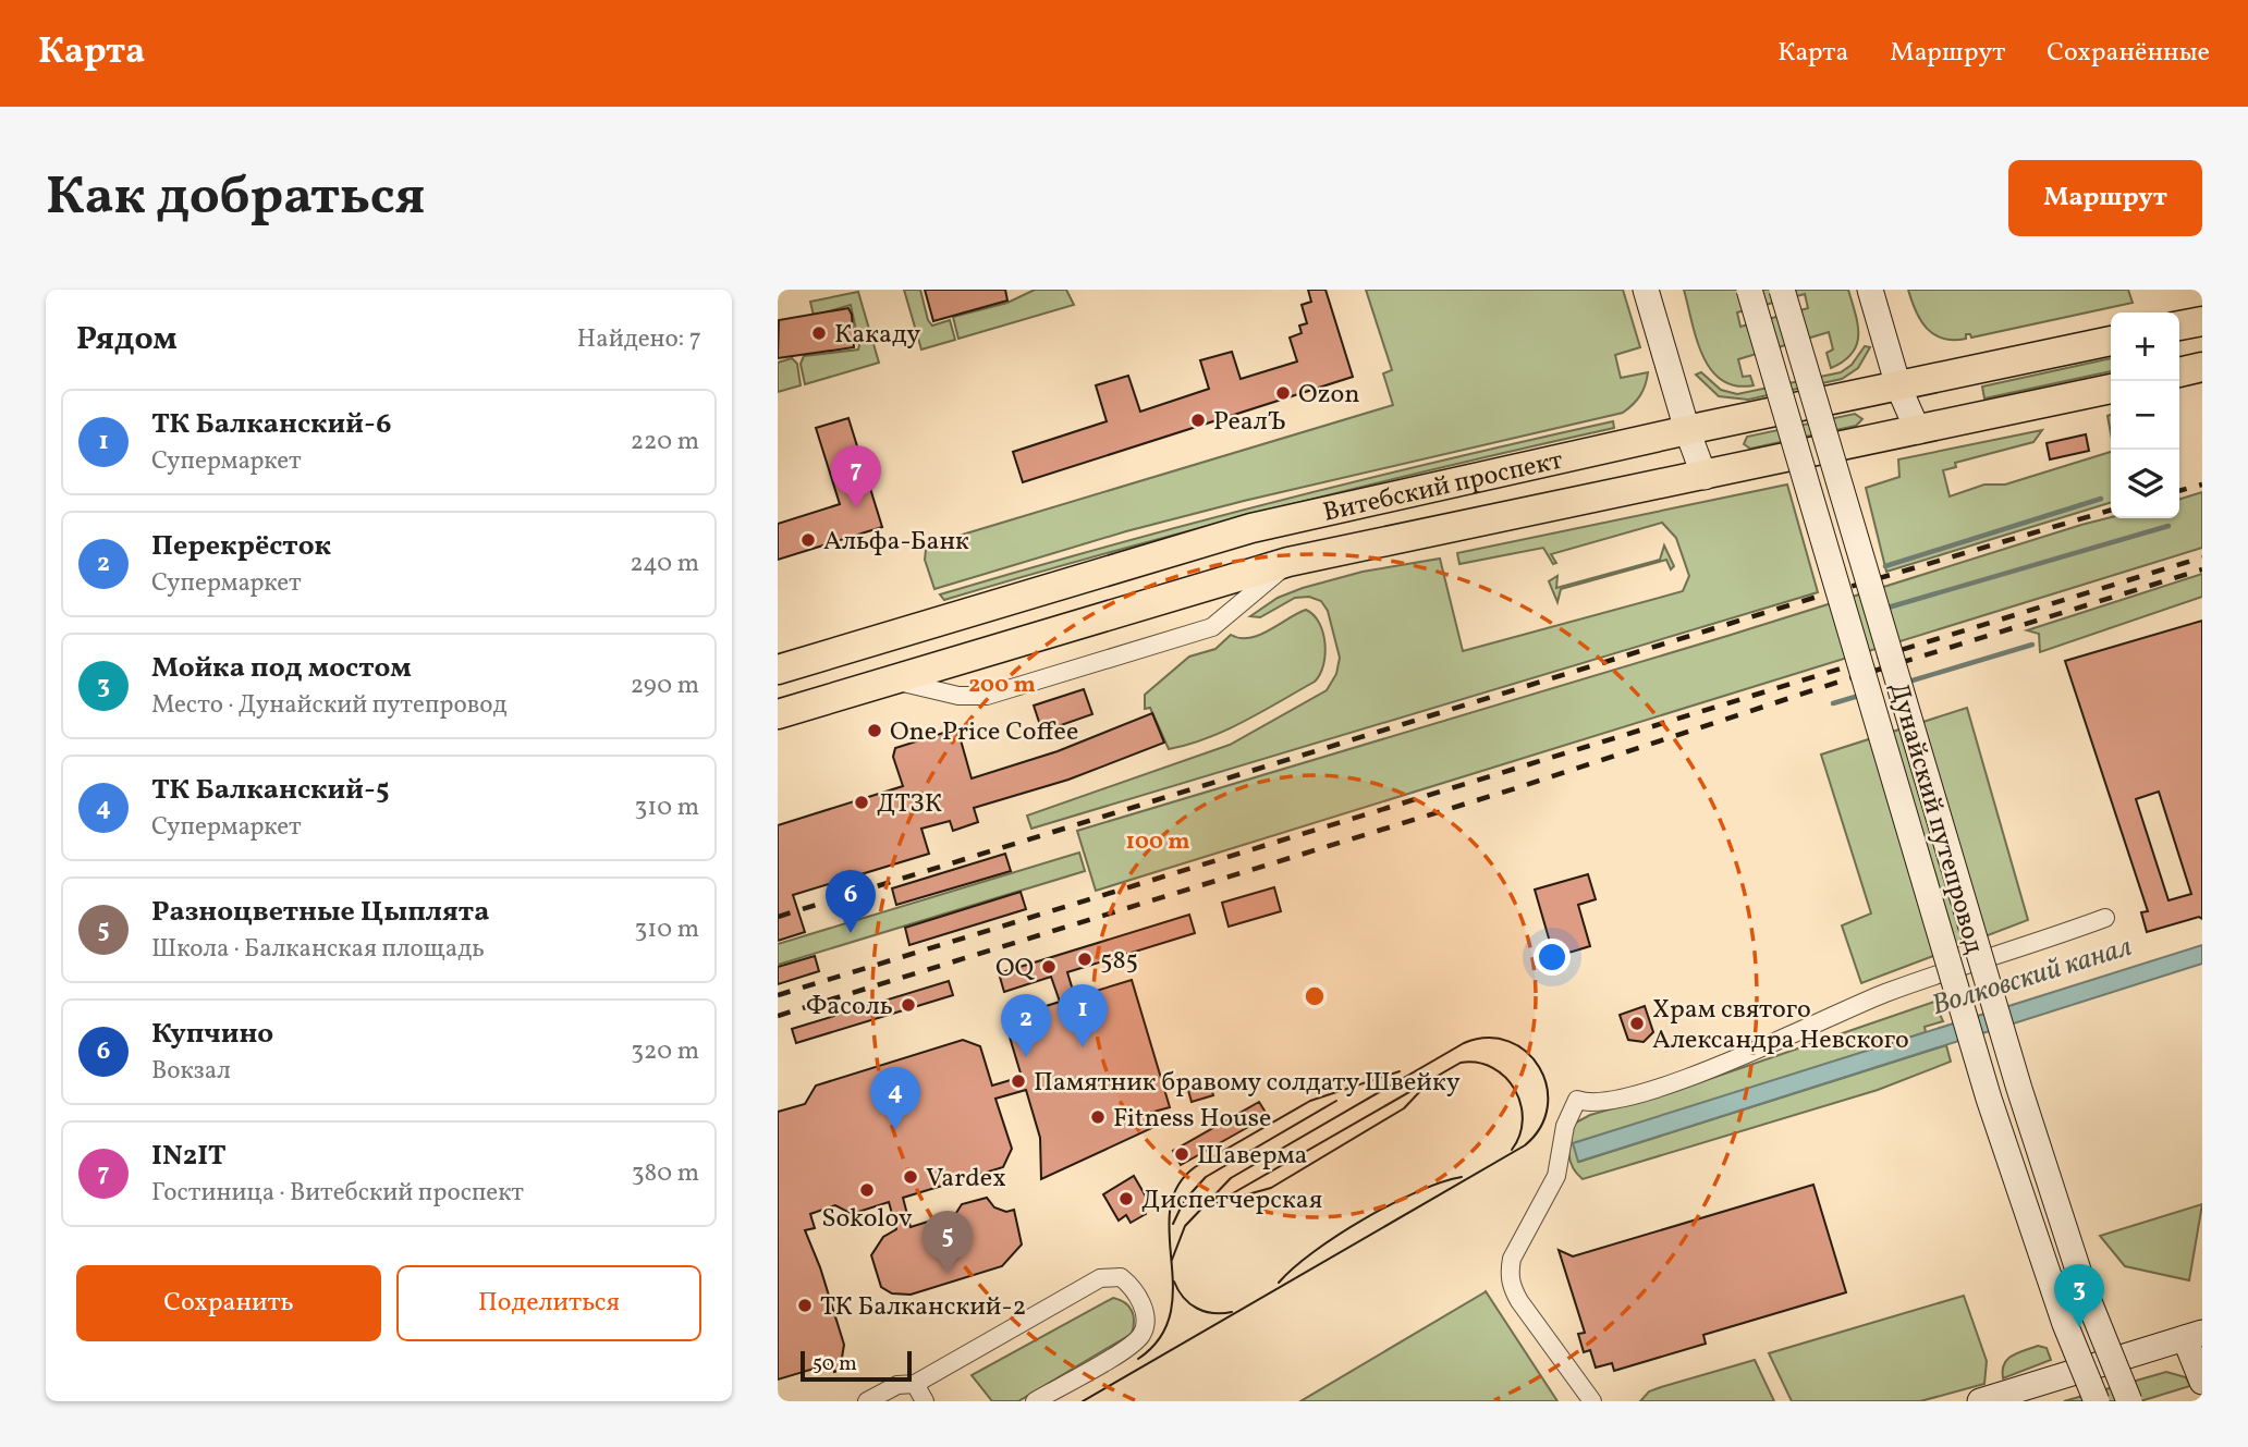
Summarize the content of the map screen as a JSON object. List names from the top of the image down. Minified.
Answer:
{"streets":{"main road":["Витебский проспект","Дунайский путепровод"]},"water":["Волковский канал"],"places":["Какаду","Ozon","РеалЪ","Альфа-Банк","One Price Coffee","ДТЗК","585","OQ","Фасоль","Храм святого Александра Невского","Памятник бравому солдату Швейку","Fitness House","Шаверма","Vardex","Sokolov","Диспетчерская","ТК Балканский-2"],"scale_bar":"50 m","page":{"header":"Карта","nav":["Карта","Маршрут","Сохранённые"],"buttons":["Маршрут",["Сохранить","Поделиться"]],"title":"Как добраться","heading":["Рядом","Найдено: 7"],"map_buttons":["+","−"],"list":[{"mark":"1","name":"ТК Балканский-6","note":"Супермаркет","value":"220 m"},{"mark":"2","name":"Перекрёсток","note":"Супермаркет","value":"240 m"},{"mark":"3","name":"Мойка под мостом","note":"Место · Дунайский путепровод","value":"290 m"},{"mark":"4","name":"ТК Балканский-5","note":"Супермаркет","value":"310 m"},{"mark":"5","name":"Разноцветные Цыплята","note":"Школа · Балканская площадь","value":"310 m"},{"mark":"6","name":"Купчино","note":"Вокзал","value":"320 m"},{"mark":"7","name":"IN2IT","note":"Гостиница · Витебский проспект","value":"380 m"}],"pins":["7","6","1","2","4","5","3"],"scale":"50 m"},"rings":["200 m","100 m"]}
